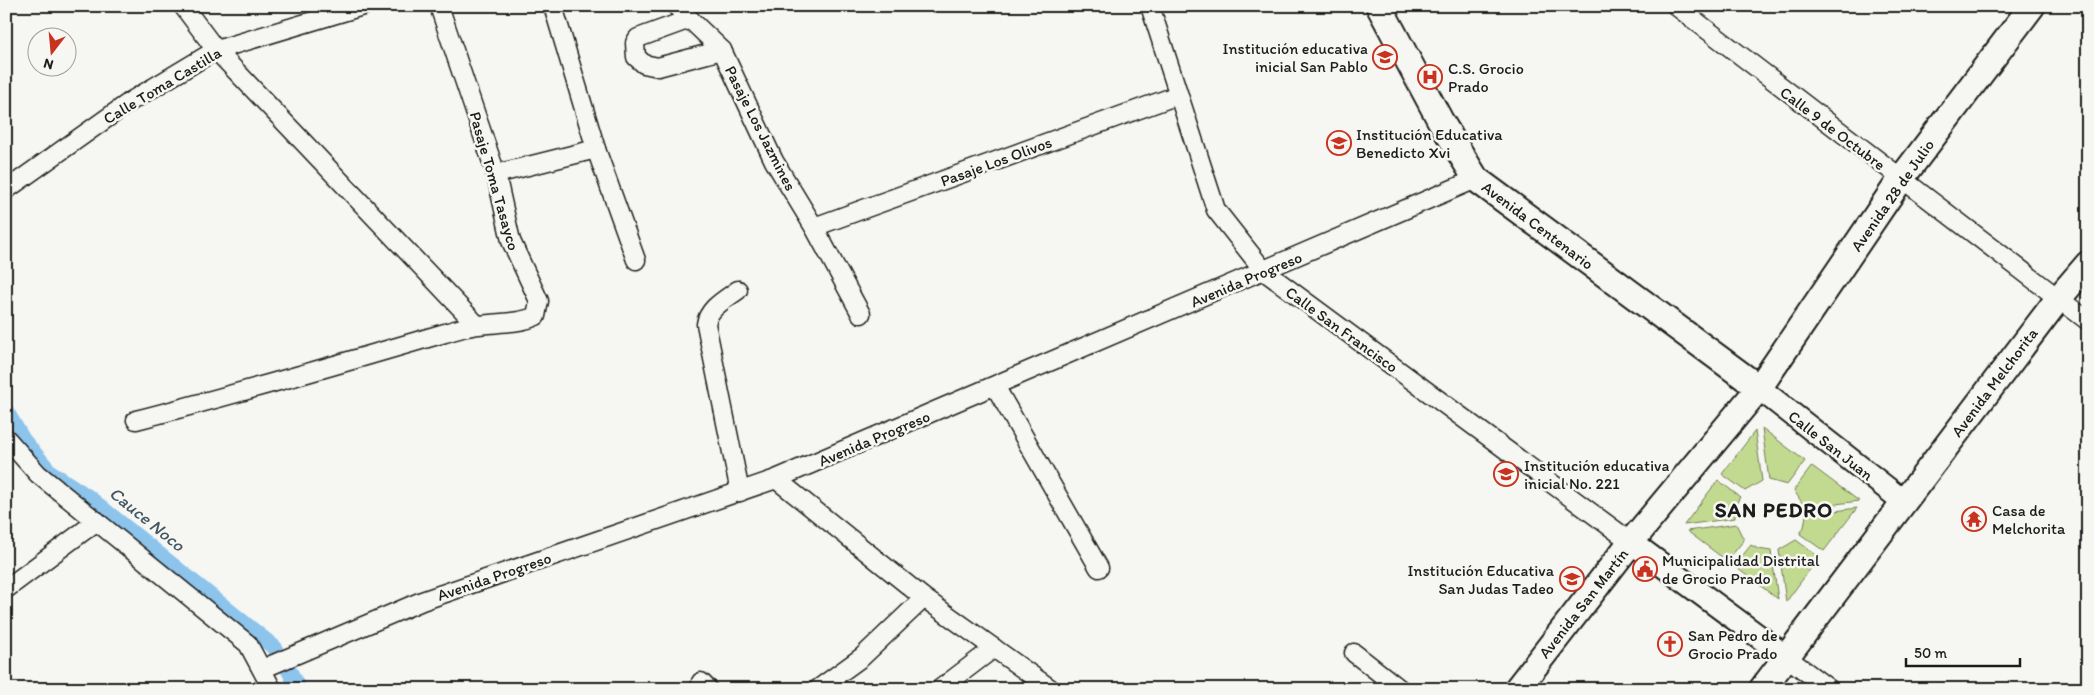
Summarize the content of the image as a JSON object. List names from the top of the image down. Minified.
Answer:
{"streets":{"main road":["Avenida 28 de Julio","Avenida Centenario","Avenida Melchorita","Avenida San Martín"],"street":["Calle Toma Castilla","Pasaje Los Jazmines","Calle 9 de Octubre","Pasaje Los Olivos","Pasaje Toma Tasayco","Avenida Progreso","Calle San Francisco","Calle San Juan"]},"crossings":[["Pasaje Los Jazmines","Pasaje Los Olivos"],["Calle 9 de Octubre","Avenida 28 de Julio"],["Calle 9 de Octubre","Avenida Melchorita"],["Pasaje Los Olivos","Calle San Francisco"],["Avenida 28 de Julio","Avenida Centenario"],["Avenida 28 de Julio","Calle San Francisco"],["Avenida 28 de Julio","Calle San Juan"],["Avenida 28 de Julio","Avenida San Martín"],["Avenida Centenario","Avenida Progreso"],["Avenida Centenario","Calle San Juan"],["Avenida Progreso","Calle San Francisco"],["Calle San Francisco","Avenida San Martín"],["Avenida Melchorita","Calle San Juan"]],"districts":["SAN PEDRO"],"water":["Cauce Noco"],"places":{"school or university":["Institución educativa inicial San Pablo","Institución Educativa Benedicto Xvi","Institución educativa inicial No. 221","Institución Educativa San Judas Tadeo"],"hospital":["C.S. Grocio Prado"],"temple":["Casa de Melchorita"],"public building":["Municipalidad Distrital de Grocio Prado"],"church":["San Pedro de Grocio Prado"]},"scale_bar":"50 m","north":"bottom"}
